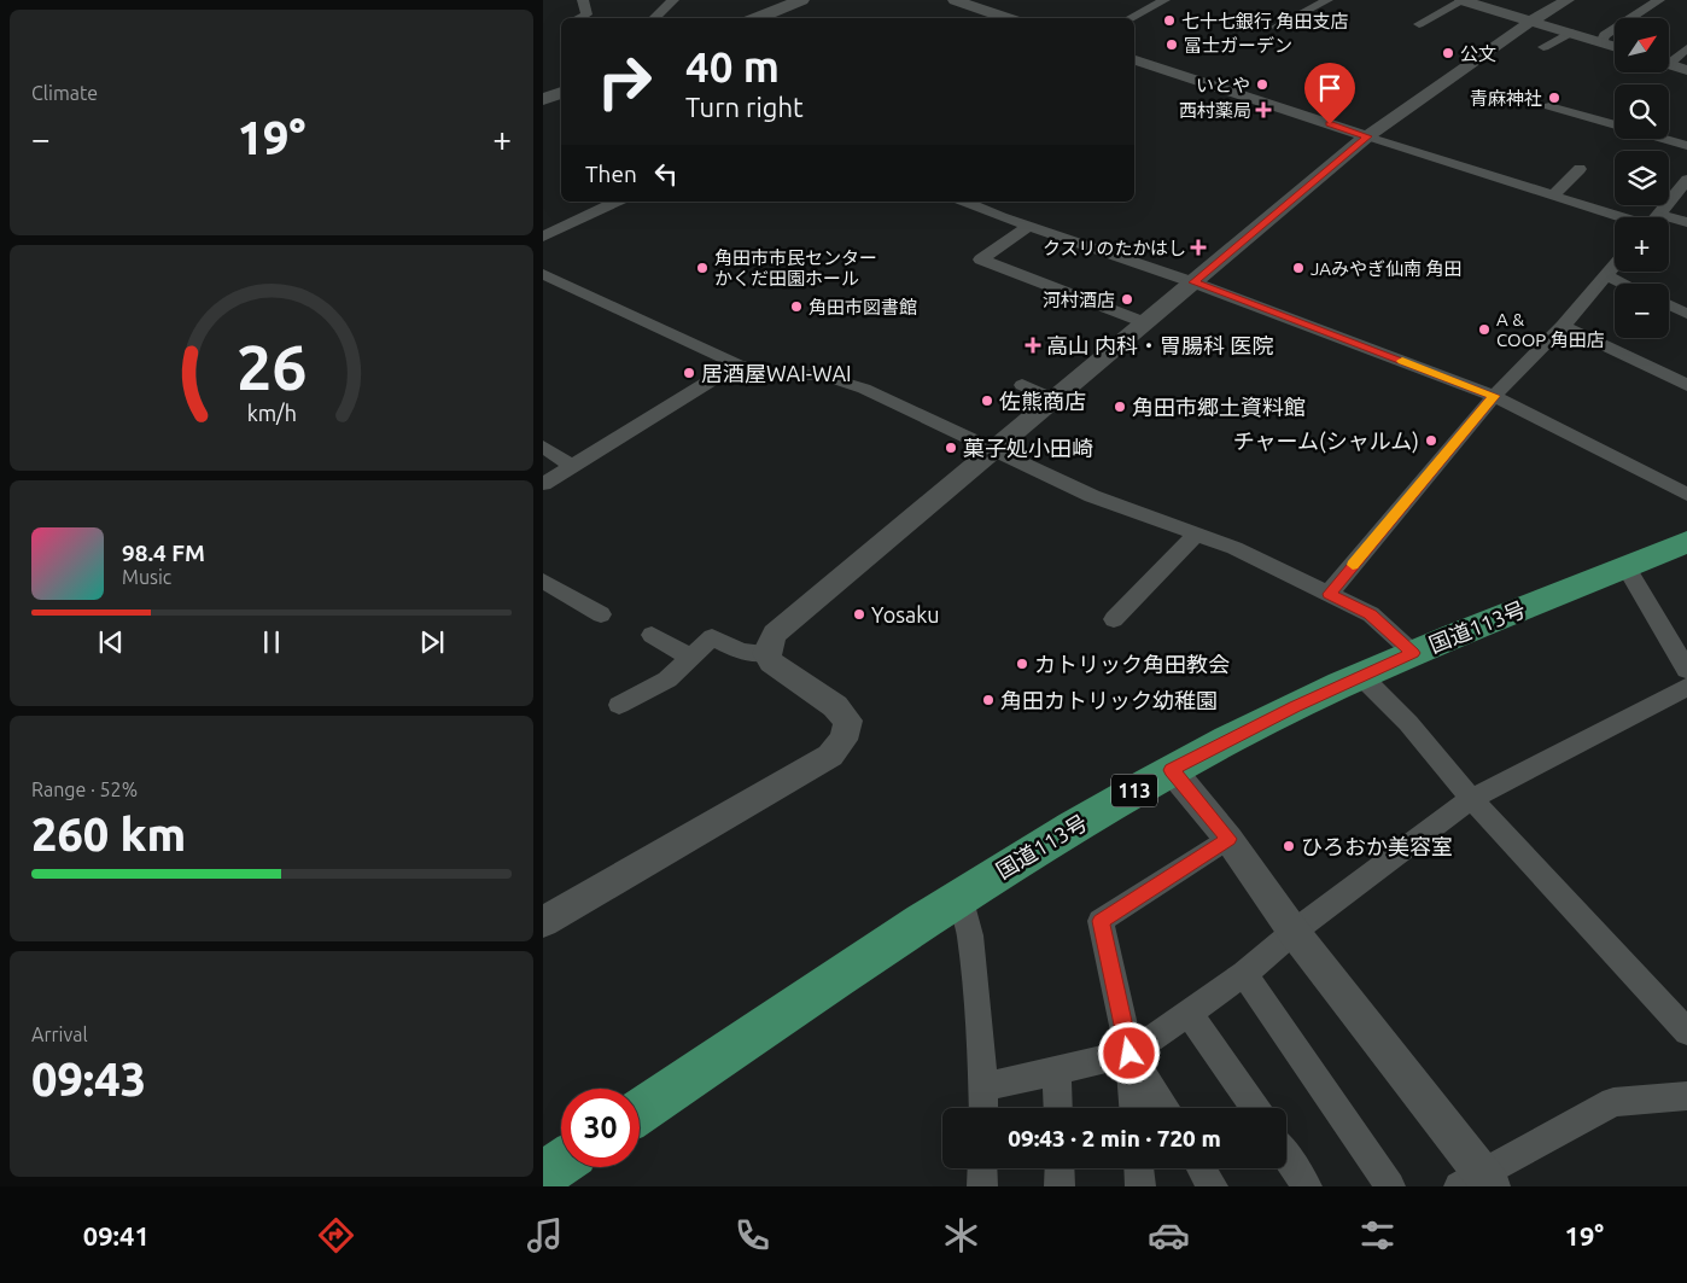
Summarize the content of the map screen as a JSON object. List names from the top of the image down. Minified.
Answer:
{"streets":{"highway":["国道113号","113"]},"places":{"other":["七十七銀行 角田支店","冨士ガーデン","公文","いとや","青麻神社","角田市市民センター かくだ田園ホール","JAみやぎ仙南 角田","河村酒店","角田市図書館","A & COOP 角田店","居酒屋WAI-WAI","佐熊商店","角田市郷土資料館","チャーム(シャルム)","菓子処小田崎","Yosaku","カトリック角田教会","角田カトリック幼稚園","ひろおか美容室"],"health":["西村薬局","クスリのたかはし","高山 内科・胃腸科 医院"]},"north":"top right","page":{"tile":["Climate",["Range · 52%","260 km"],["Arrival","09:43"]],"map_buttons":["+","−"],"turn":["40 m","Turn right"],"heat":["−","19°","+"],"then":"Then","song":["98.4 FM","Music"],"limit":"30","trip":"09:43 · 2 min · 720 m","tabs":["09:41","19°"],"gauge":["26","km/h"]}}
